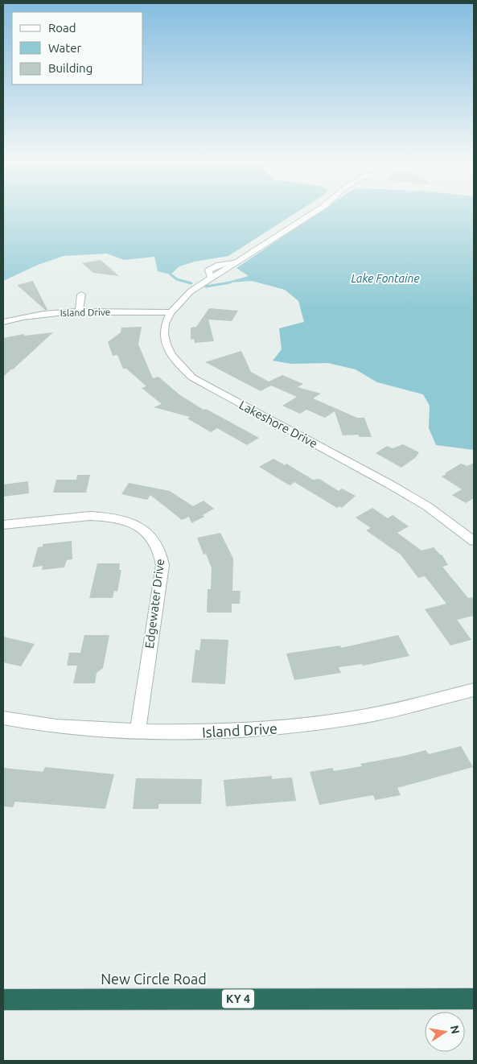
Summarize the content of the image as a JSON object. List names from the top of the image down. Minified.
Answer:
{"streets":{"highway":["New Circle Road","KY 4"],"street":["Island Drive","Lakeshore Drive","Edgewater Drive"]},"crossings":[["Island Drive","Lakeshore Drive"],["Island Drive","Edgewater Drive"]],"water":["Lake Fontaine"],"legend":["Road","Water","Building"],"north":"right"}
